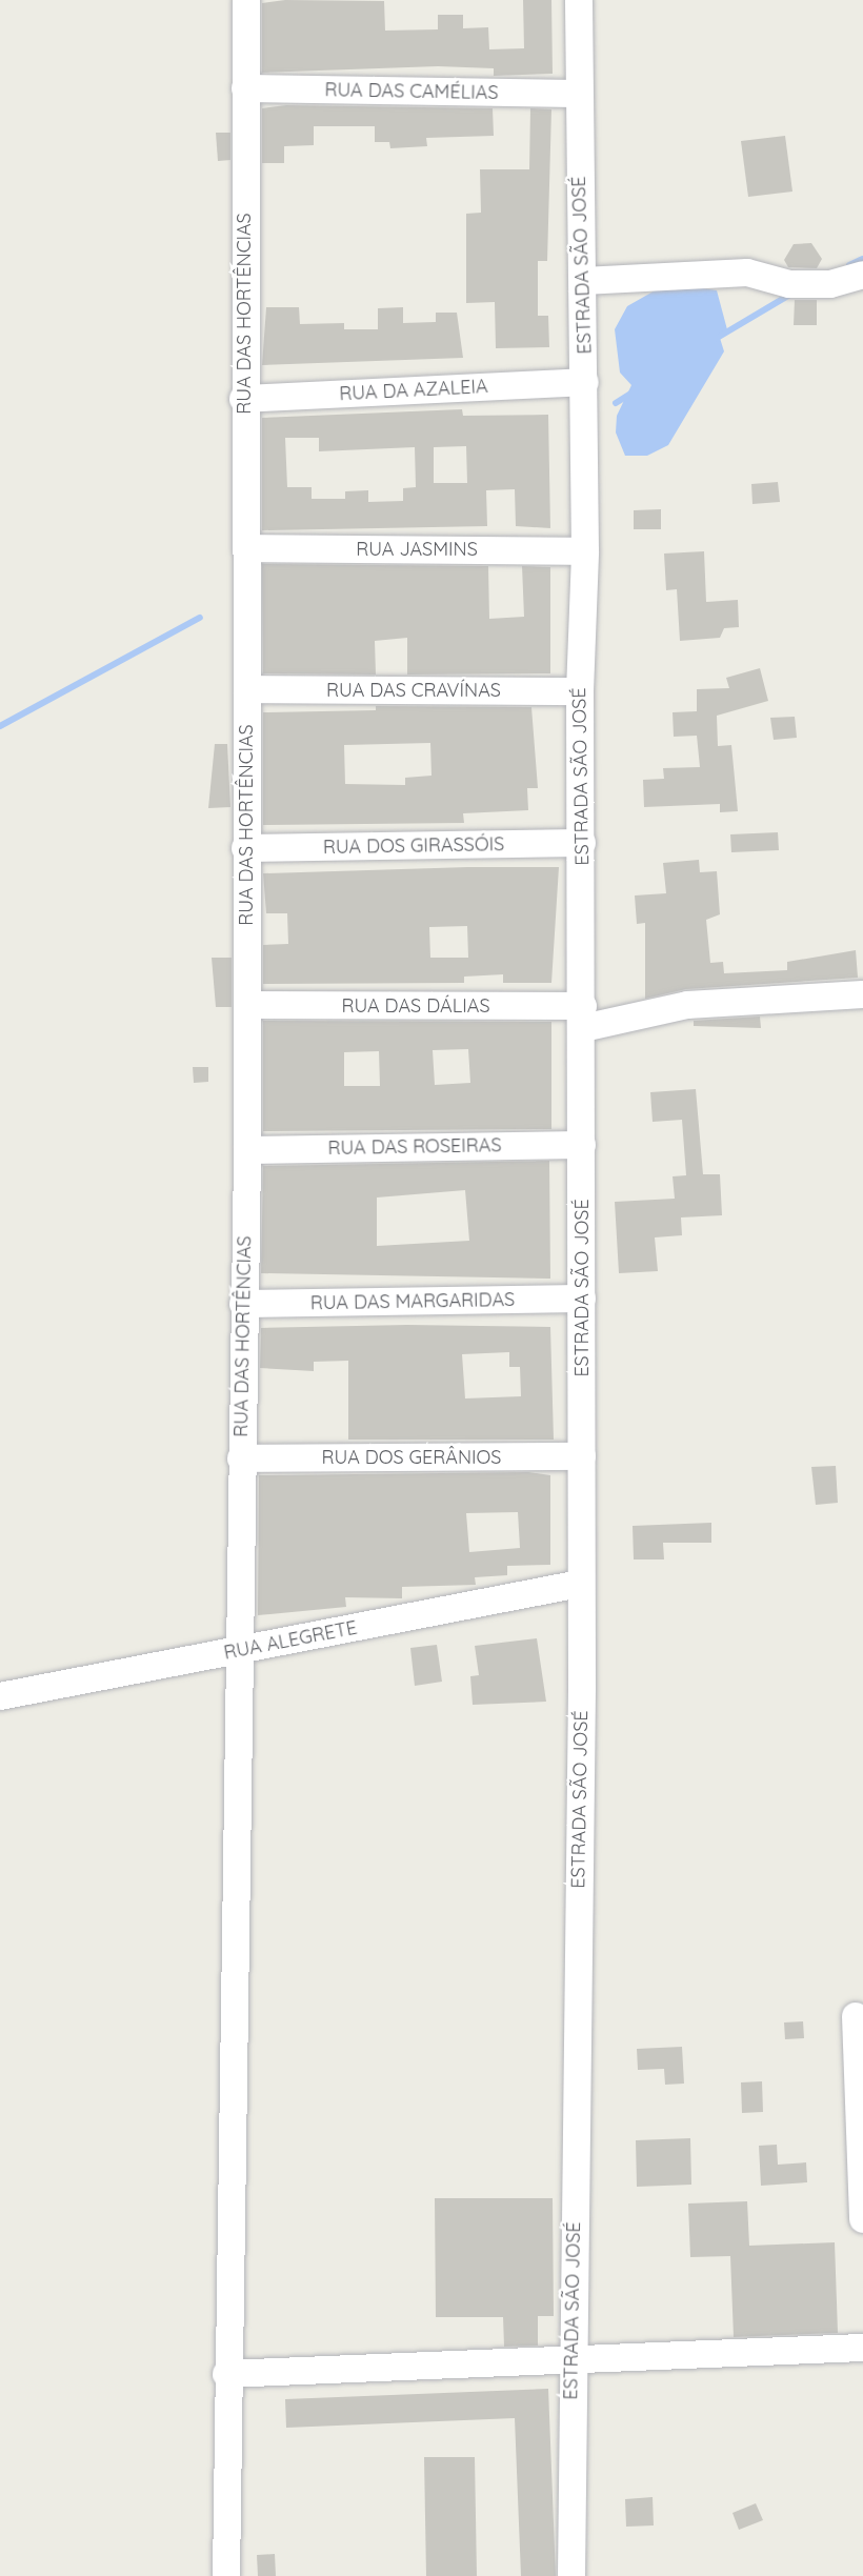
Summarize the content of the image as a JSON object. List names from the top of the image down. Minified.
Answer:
{"streets":{"street":["RUA DAS CAMÉLIAS","ESTRADA SÃO JOSÉ","RUA DAS HORTÊNCIAS","RUA DA AZALEIA","RUA JASMINS","RUA DAS CRAVÍNAS","RUA DOS GIRASSÓIS","RUA DAS DÁLIAS","RUA DAS ROSEIRAS","RUA DAS MARGARIDAS","RUA DOS GERÂNIOS","RUA ALEGRETE"]},"crossings":[["RUA DAS CAMÉLIAS","ESTRADA SÃO JOSÉ"],["RUA DAS CAMÉLIAS","RUA DAS HORTÊNCIAS"],["ESTRADA SÃO JOSÉ","RUA DA AZALEIA"],["ESTRADA SÃO JOSÉ","RUA JASMINS"],["ESTRADA SÃO JOSÉ","RUA DAS CRAVÍNAS"],["ESTRADA SÃO JOSÉ","RUA DOS GIRASSÓIS"],["ESTRADA SÃO JOSÉ","RUA DAS DÁLIAS"],["ESTRADA SÃO JOSÉ","RUA DAS ROSEIRAS"],["ESTRADA SÃO JOSÉ","RUA DAS MARGARIDAS"],["ESTRADA SÃO JOSÉ","RUA DOS GERÂNIOS"],["ESTRADA SÃO JOSÉ","RUA ALEGRETE"],["RUA DAS HORTÊNCIAS","RUA DA AZALEIA"],["RUA DAS HORTÊNCIAS","RUA JASMINS"],["RUA DAS HORTÊNCIAS","RUA DAS CRAVÍNAS"],["RUA DAS HORTÊNCIAS","RUA DOS GIRASSÓIS"],["RUA DAS HORTÊNCIAS","RUA DAS DÁLIAS"],["RUA DAS HORTÊNCIAS","RUA DAS ROSEIRAS"],["RUA DAS HORTÊNCIAS","RUA DAS MARGARIDAS"],["RUA DAS HORTÊNCIAS","RUA DOS GERÂNIOS"],["RUA DAS HORTÊNCIAS","RUA ALEGRETE"]]}
